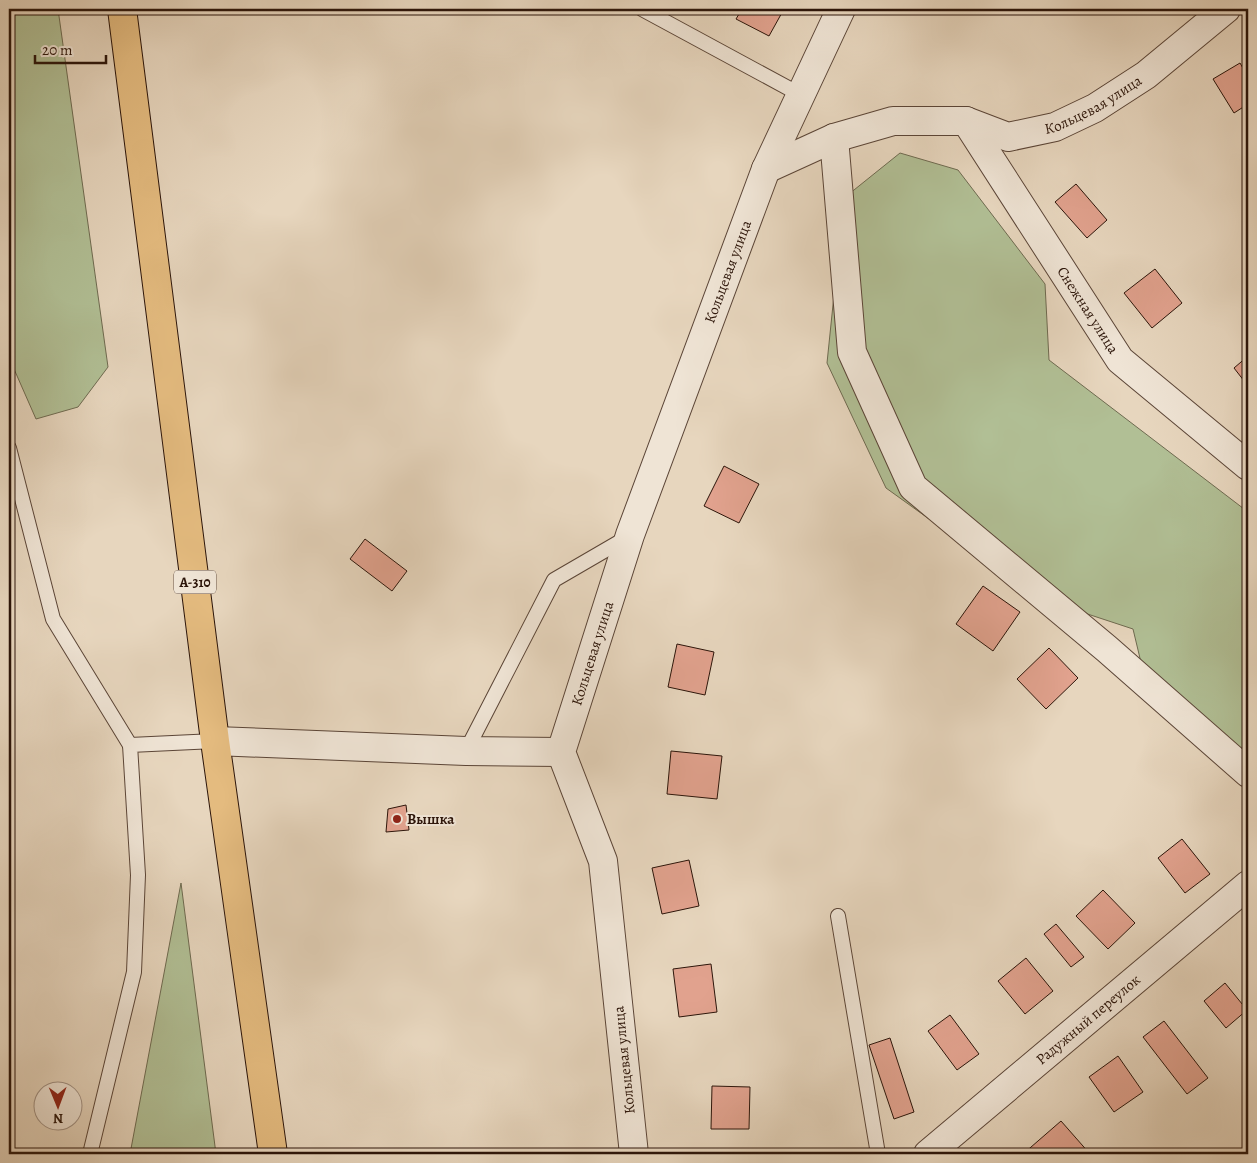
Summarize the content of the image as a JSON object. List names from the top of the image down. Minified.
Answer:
{"streets":{"highway":["А-310"],"street":["Кольцевая улица","Снежная улица","Радужный переулок"]},"crossings":[["Кольцевая улица","Снежная улица"]],"places":["Вышка"],"scale_bar":"20 m","north":"bottom"}
